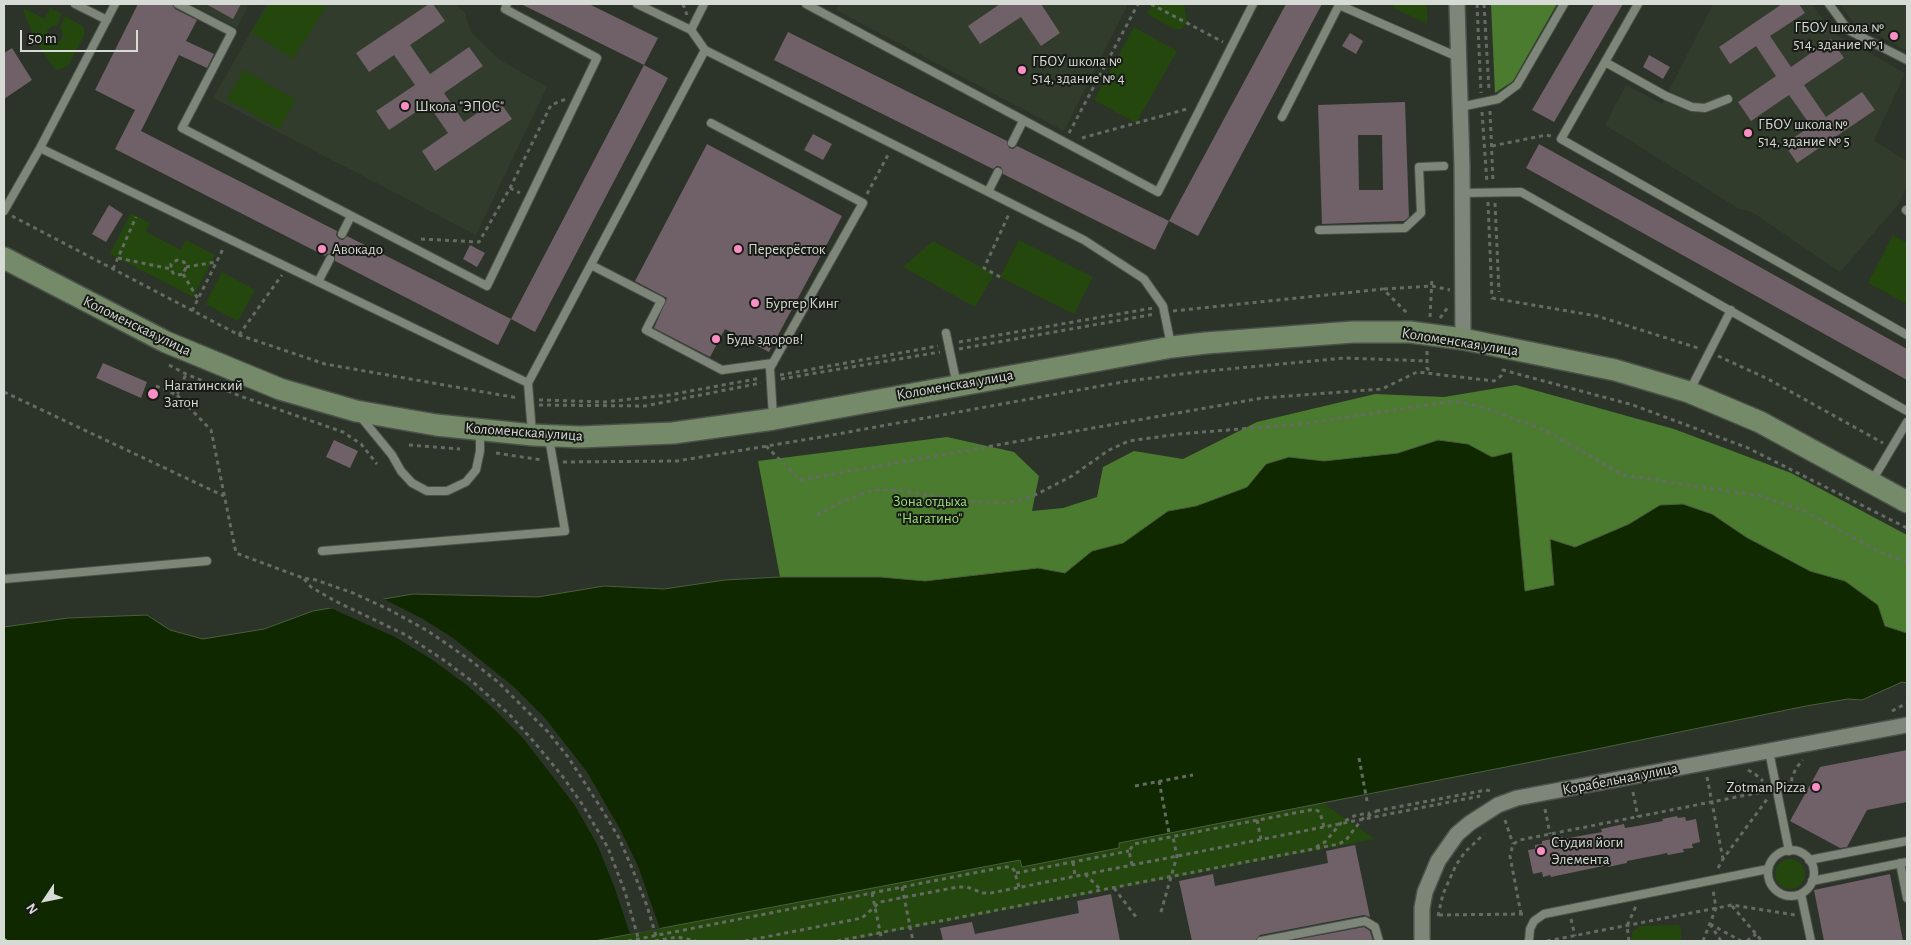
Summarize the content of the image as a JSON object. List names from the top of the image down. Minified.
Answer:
{"streets":{"street":["Коломенская улица","Корабельная улица"]},"parks":["Зона отдыха \"Нагатино\""],"places":["ГБОУ школа № 514, здание № 1","ГБОУ школа № 514, здание № 4","Школа \"ЭПОС\"","ГБОУ школа № 514, здание № 5","Авокадо","Перекрёсток","Бургер Кинг","Будь здоров!","Нагатинский Затон","Zotman Pizza","Студия йоги Элемента"],"scale_bar":"50 m","north":"bottom left"}
